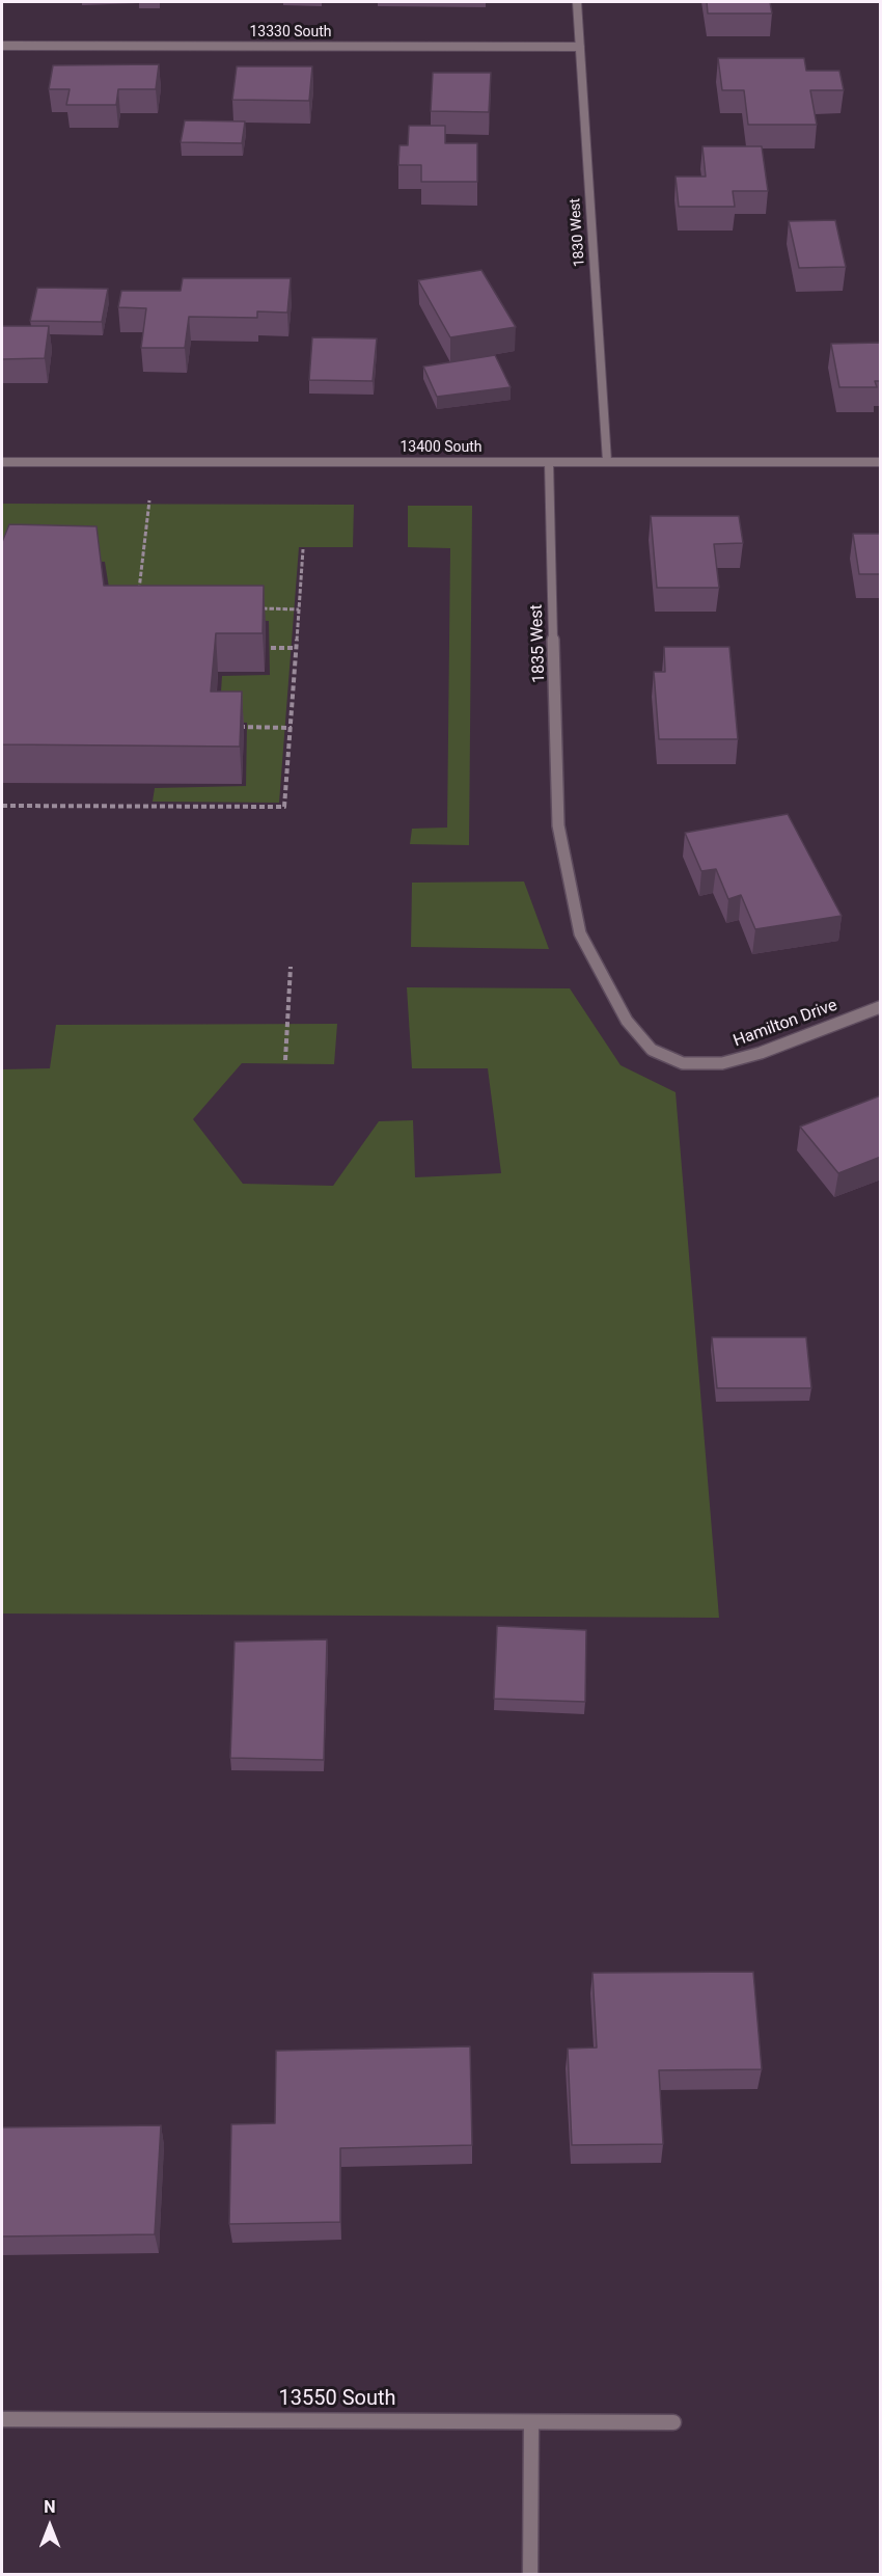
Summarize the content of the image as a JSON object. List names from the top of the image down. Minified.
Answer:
{"streets":{"street":["13330 South","1830 West","13400 South","1835 West","Hamilton Drive","13550 South"]},"crossings":[["13330 South","1830 West"],["1830 West","13400 South"],["13400 South","1835 West"],["1835 West","Hamilton Drive"]],"north":"top"}
